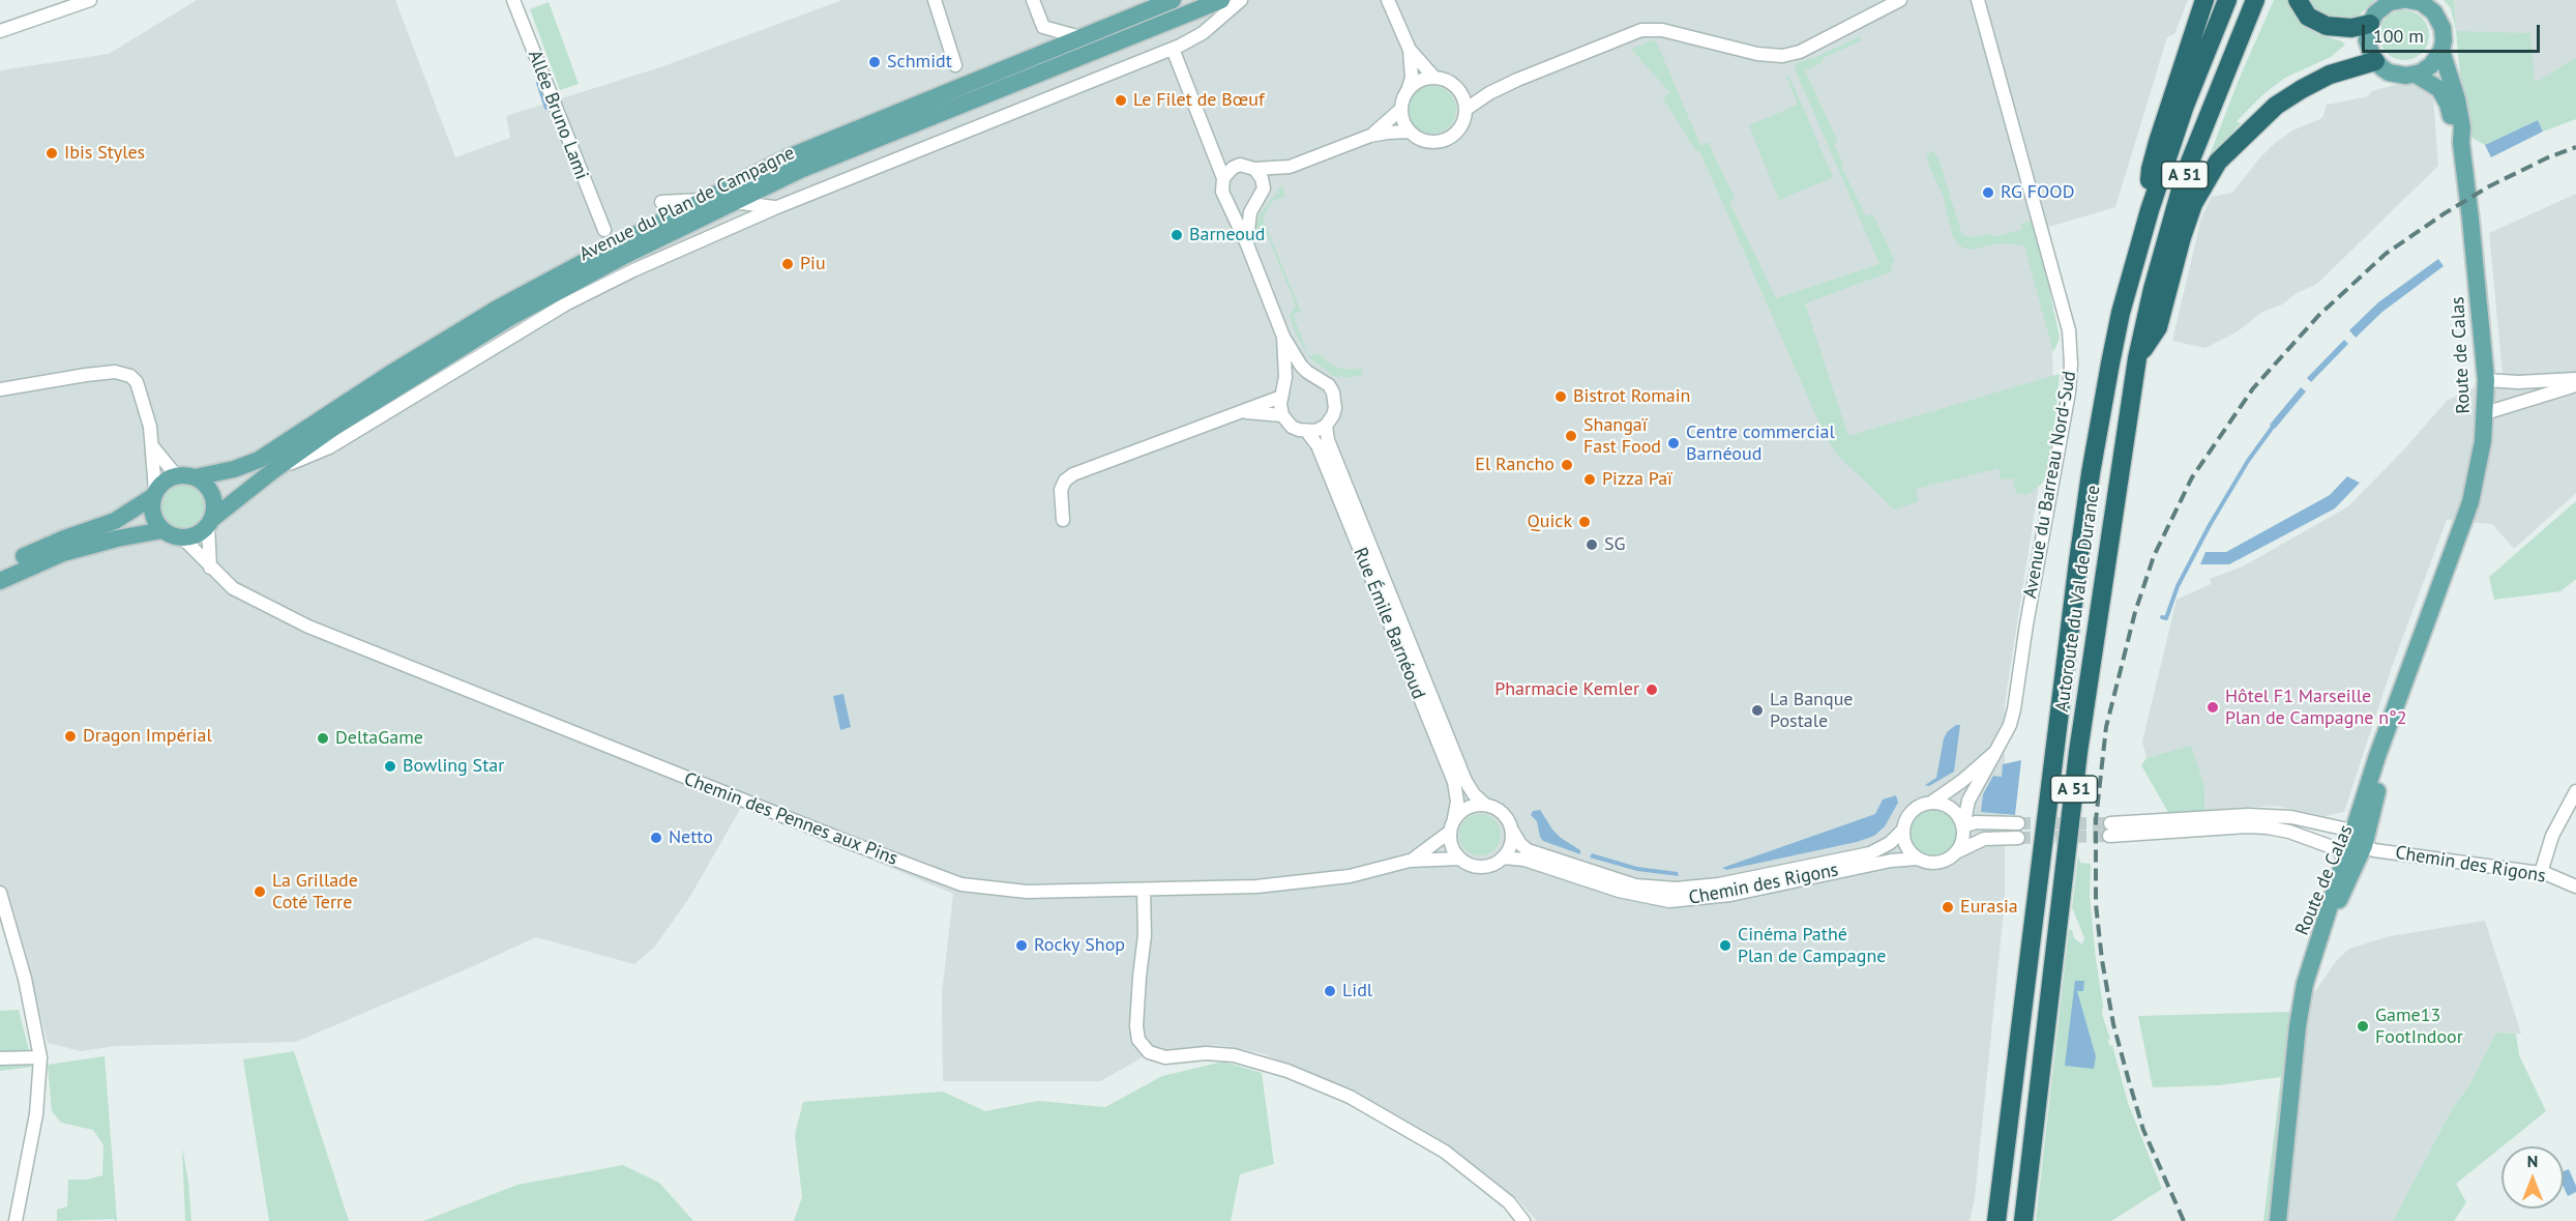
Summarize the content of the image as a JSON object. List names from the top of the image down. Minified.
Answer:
{"streets":{"highway":["A 51","Autoroute du Val de Durance"],"main road":["Avenue du Plan de Campagne","Route de Calas"],"street":["Allée Bruno Lami","Avenue du Barreau Nord-Sud","Rue Émile Barnéoud","Chemin des Pennes aux Pins","Chemin des Rigons"]},"crossings":[["Avenue du Plan de Campagne","Chemin des Pennes aux Pins"],["Route de Calas","Chemin des Rigons"],["Avenue du Barreau Nord-Sud","Chemin des Rigons"],["Rue Émile Barnéoud","Chemin des Pennes aux Pins"],["Rue Émile Barnéoud","Chemin des Rigons"],["Chemin des Pennes aux Pins","Chemin des Rigons"]],"places":["Schmidt","Le Filet de Bœuf","Ibis Styles","RG FOOD","Barneoud","Piu","Bistrot Romain","Shangaï Fast Food","Centre commercial Barnéoud","El Rancho","Pizza Paï","Quick","SG","Pharmacie Kemler","Hôtel F1 Marseille Plan de Campagne n°2","La Banque Postale","Dragon Impérial","DeltaGame","Bowling Star","Netto","La Grillade Coté Terre","Eurasia","Rocky Shop","Cinéma Pathé Plan de Campagne","Lidl","Game13 FootIndoor"],"scale_bar":"100 m","north":"top"}
